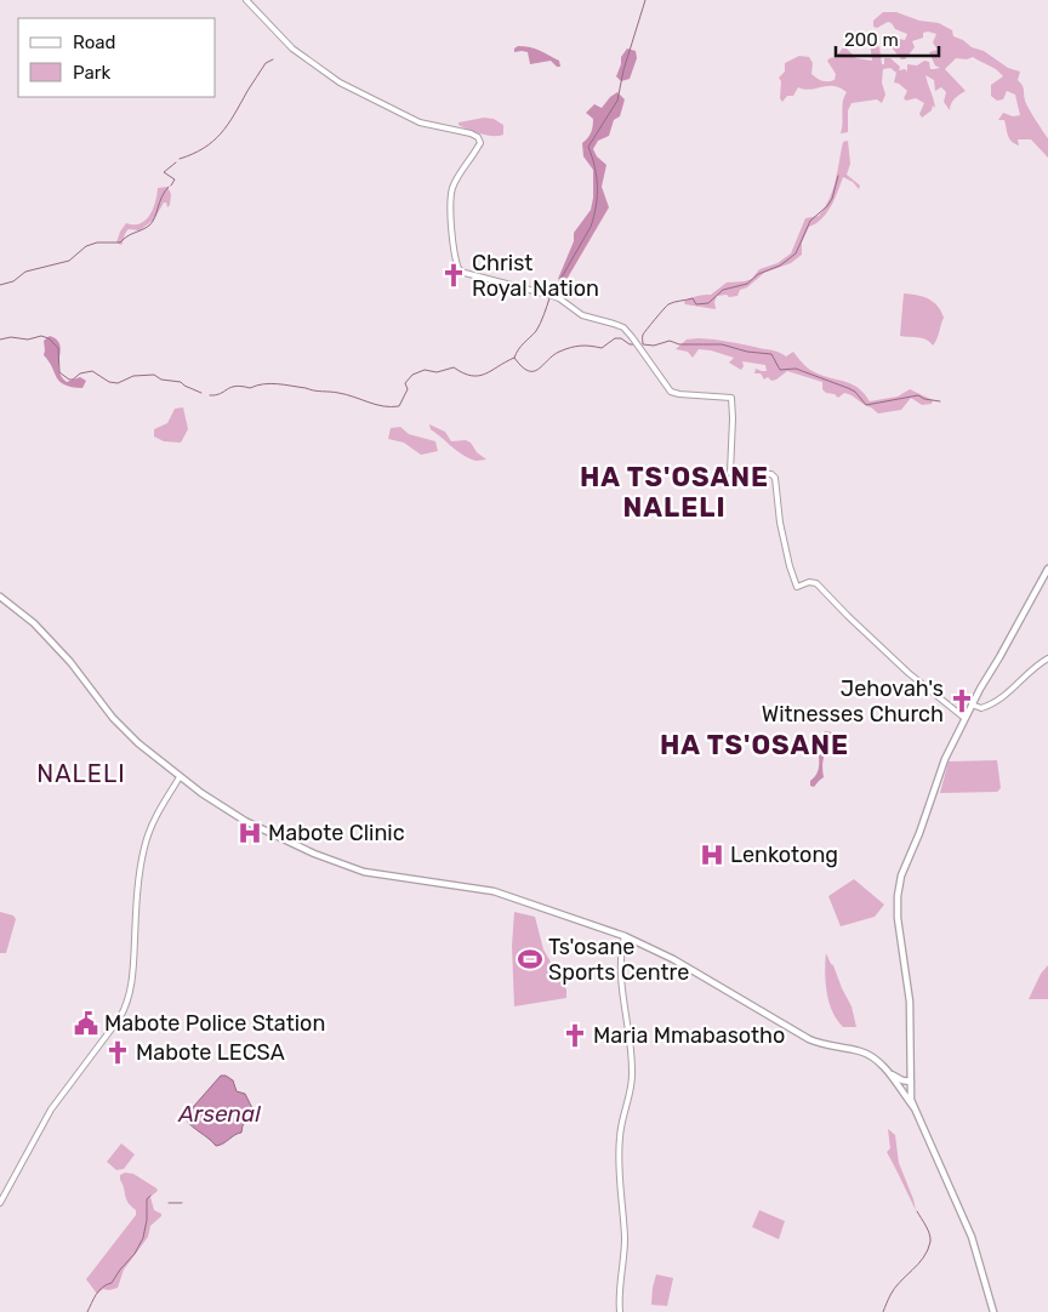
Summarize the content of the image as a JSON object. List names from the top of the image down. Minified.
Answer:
{"districts":["HA TS'OSANE NALELI","HA TS'OSANE","NALELI"],"water":["Arsenal"],"places":{"church":["Christ Royal Nation","Jehovah's Witnesses Church","Maria Mmabasotho","Mabote LECSA"],"hospital":["Mabote Clinic","Lenkotong"],"sports":["Ts'osane Sports Centre"],"public building":["Mabote Police Station"]},"legend":["Road","Park"],"scale_bar":"200 m"}
